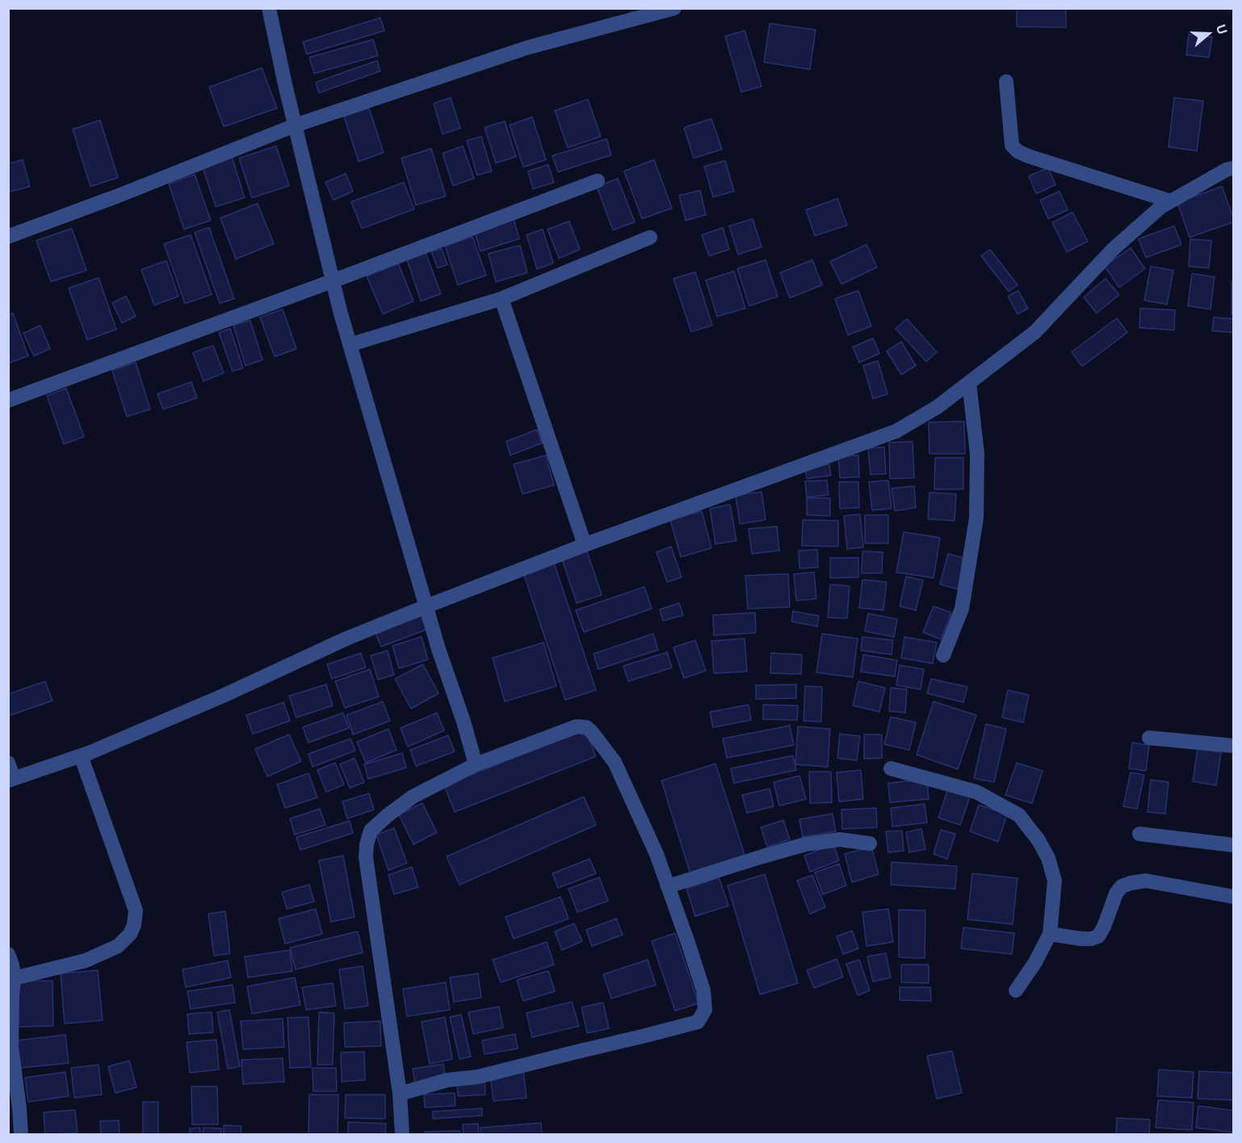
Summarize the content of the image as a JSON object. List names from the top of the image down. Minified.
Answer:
{"north":"right"}
